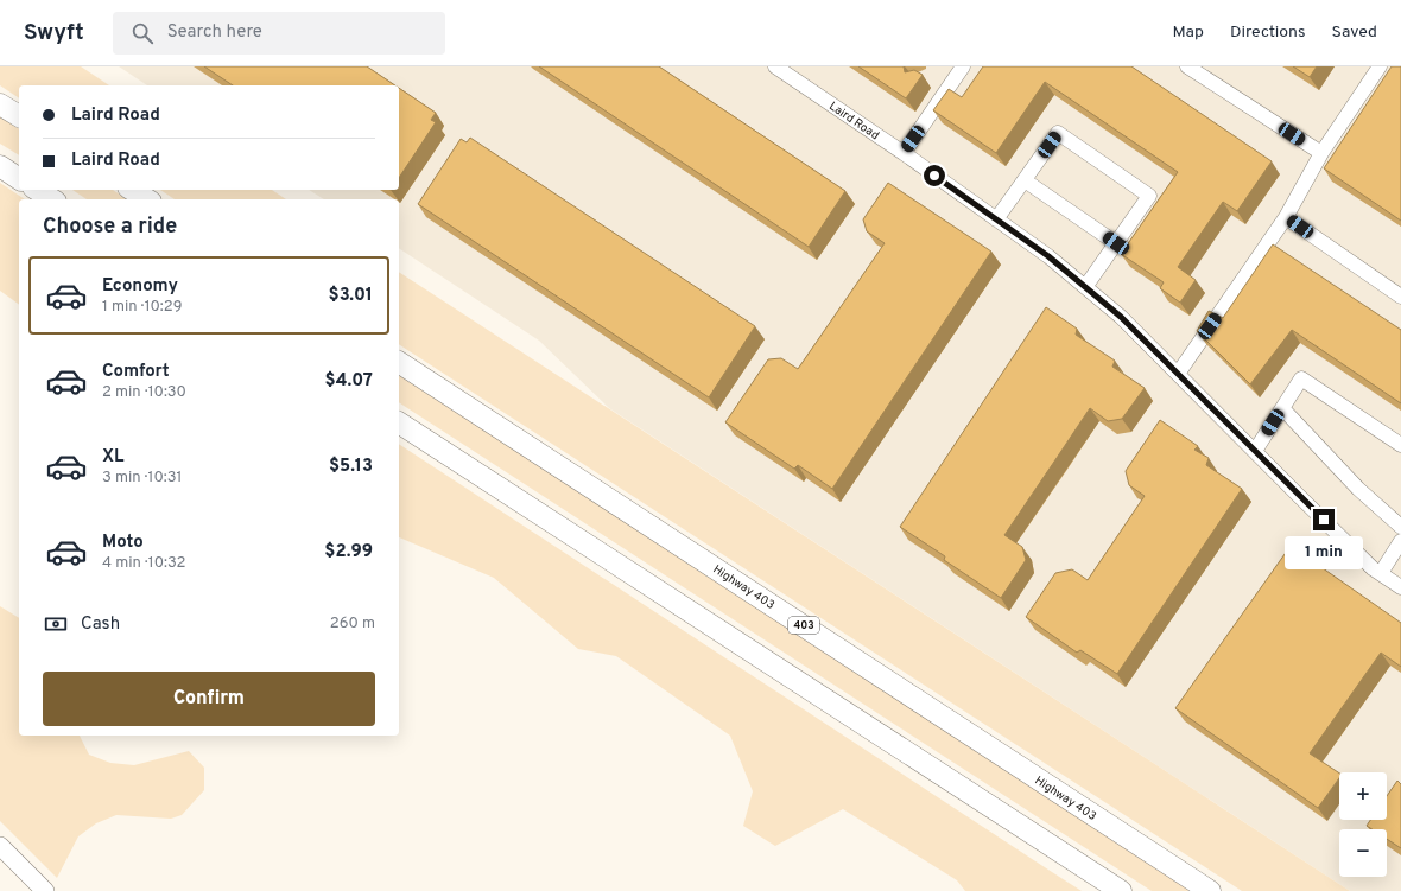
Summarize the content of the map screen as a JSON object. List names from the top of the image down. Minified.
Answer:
{"streets":{"highway":["Highway 403","403"],"street":["Laird Road"]},"page":{"header":"Swyft","search":"Search here","nav":["Map","Directions","Saved"],"banner":["Laird Road","Laird Road"],"heading":"Choose a ride","list":[{"name":"Economy","note":"1 min · 10:29","value":"$3.01"},{"name":"Comfort","note":"2 min · 10:30","value":"$4.07"},{"name":"XL","note":"3 min · 10:31","value":"$5.13"},{"name":"Moto","note":"4 min · 10:32","value":"$2.99"}],"bubble":"1 min","pay":["Cash","260 m"],"buttons":"Confirm","map_buttons":["+","−"]}}
